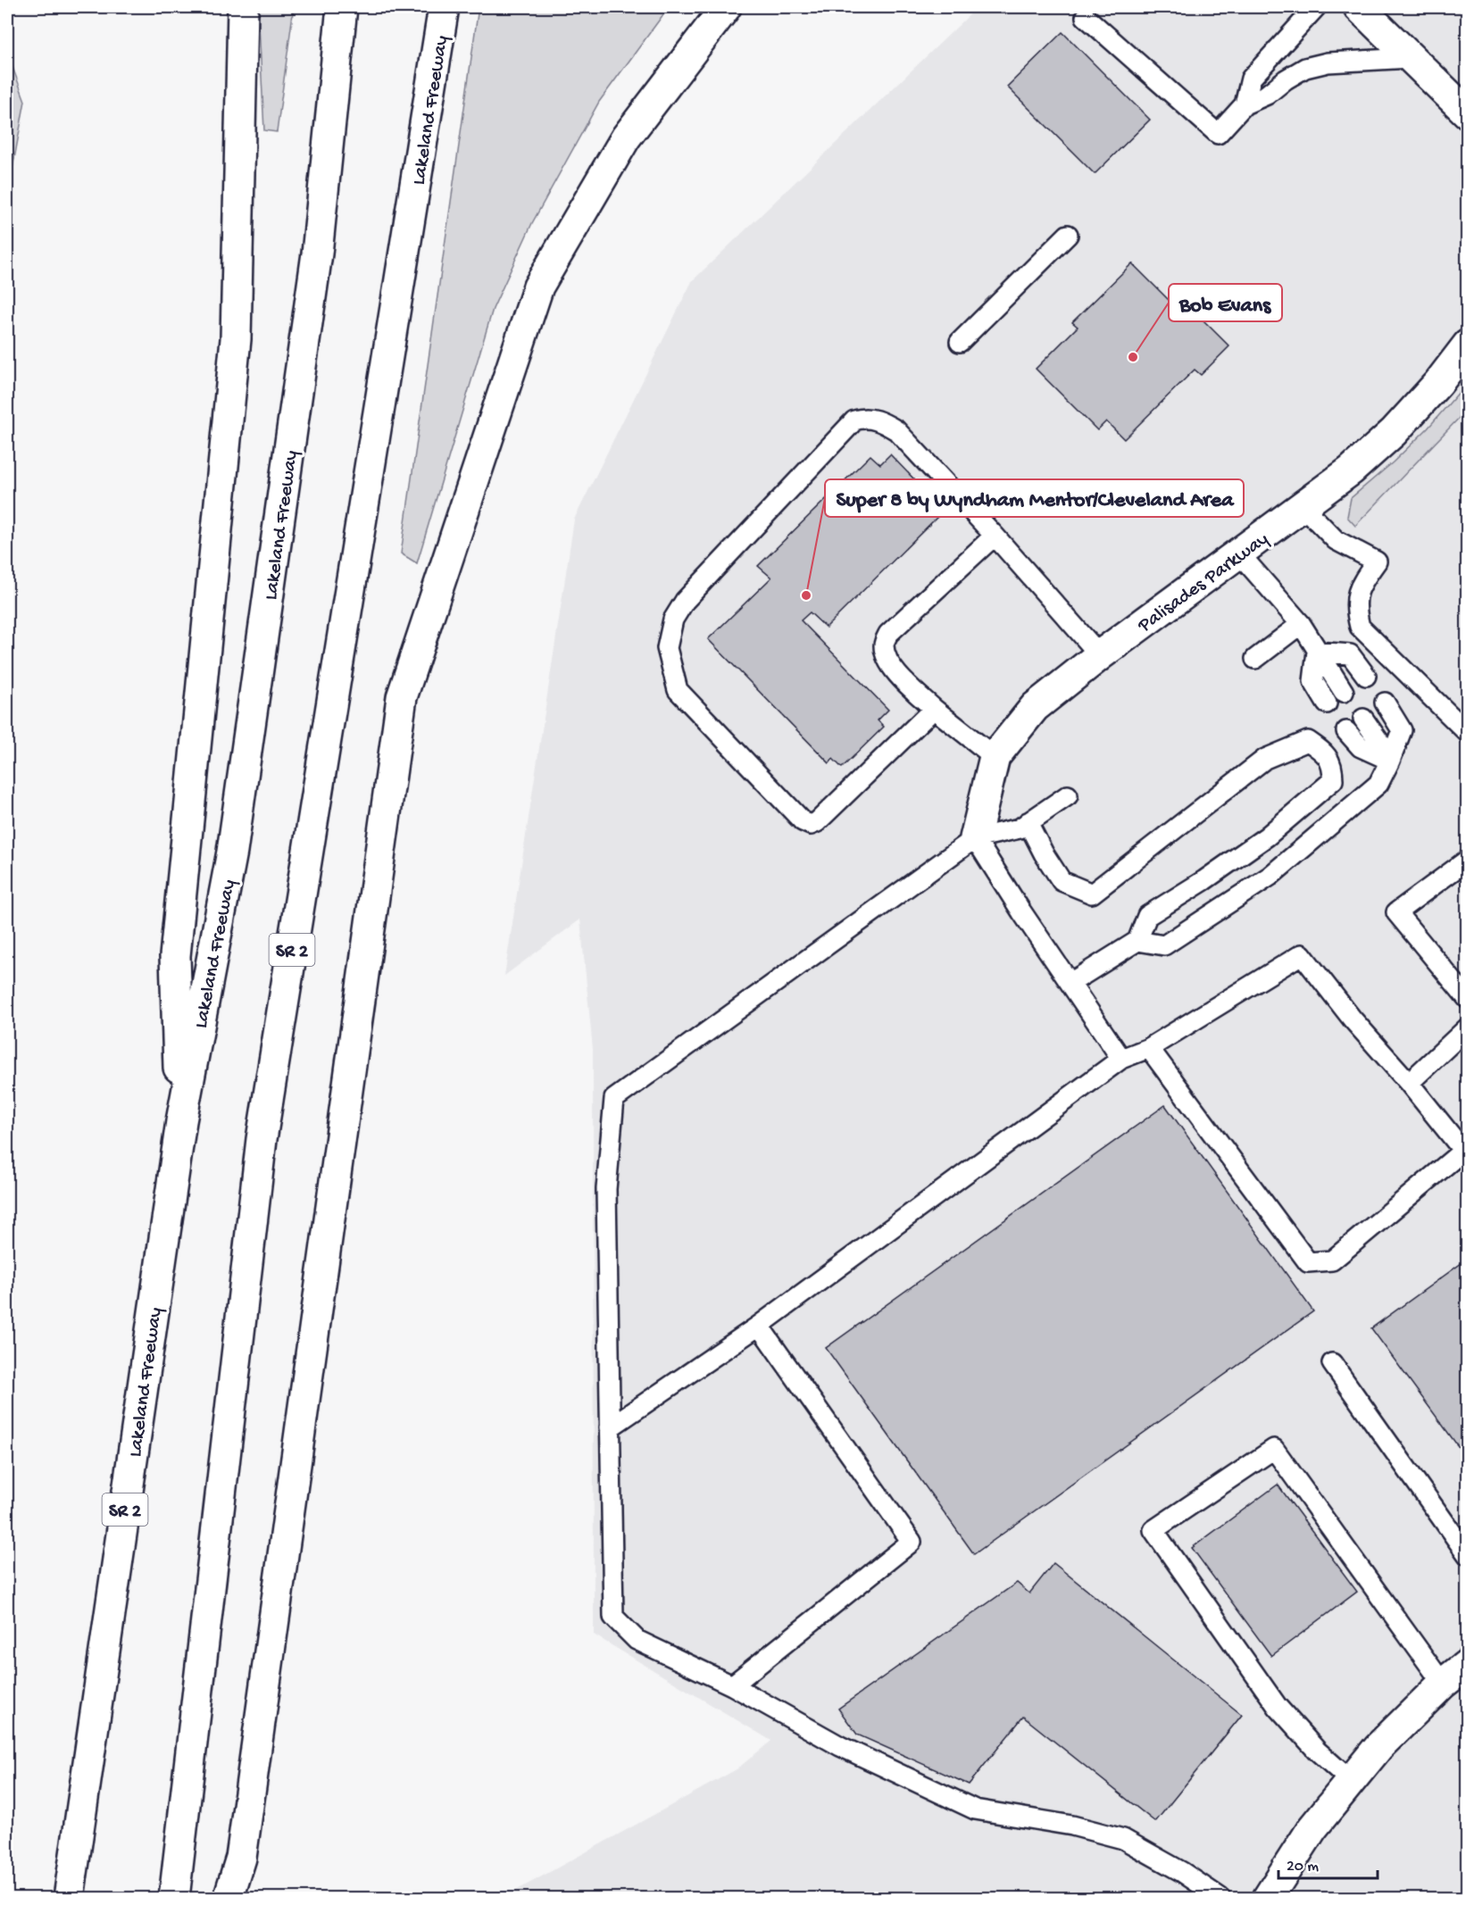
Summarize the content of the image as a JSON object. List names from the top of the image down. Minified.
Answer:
{"streets":{"main road":["Lakeland Freeway","Palisades Parkway","SR 2"]},"places":["Bob Evans","Super 8 by Wyndham Mentor/Cleveland Area"],"scale_bar":"20 m"}
